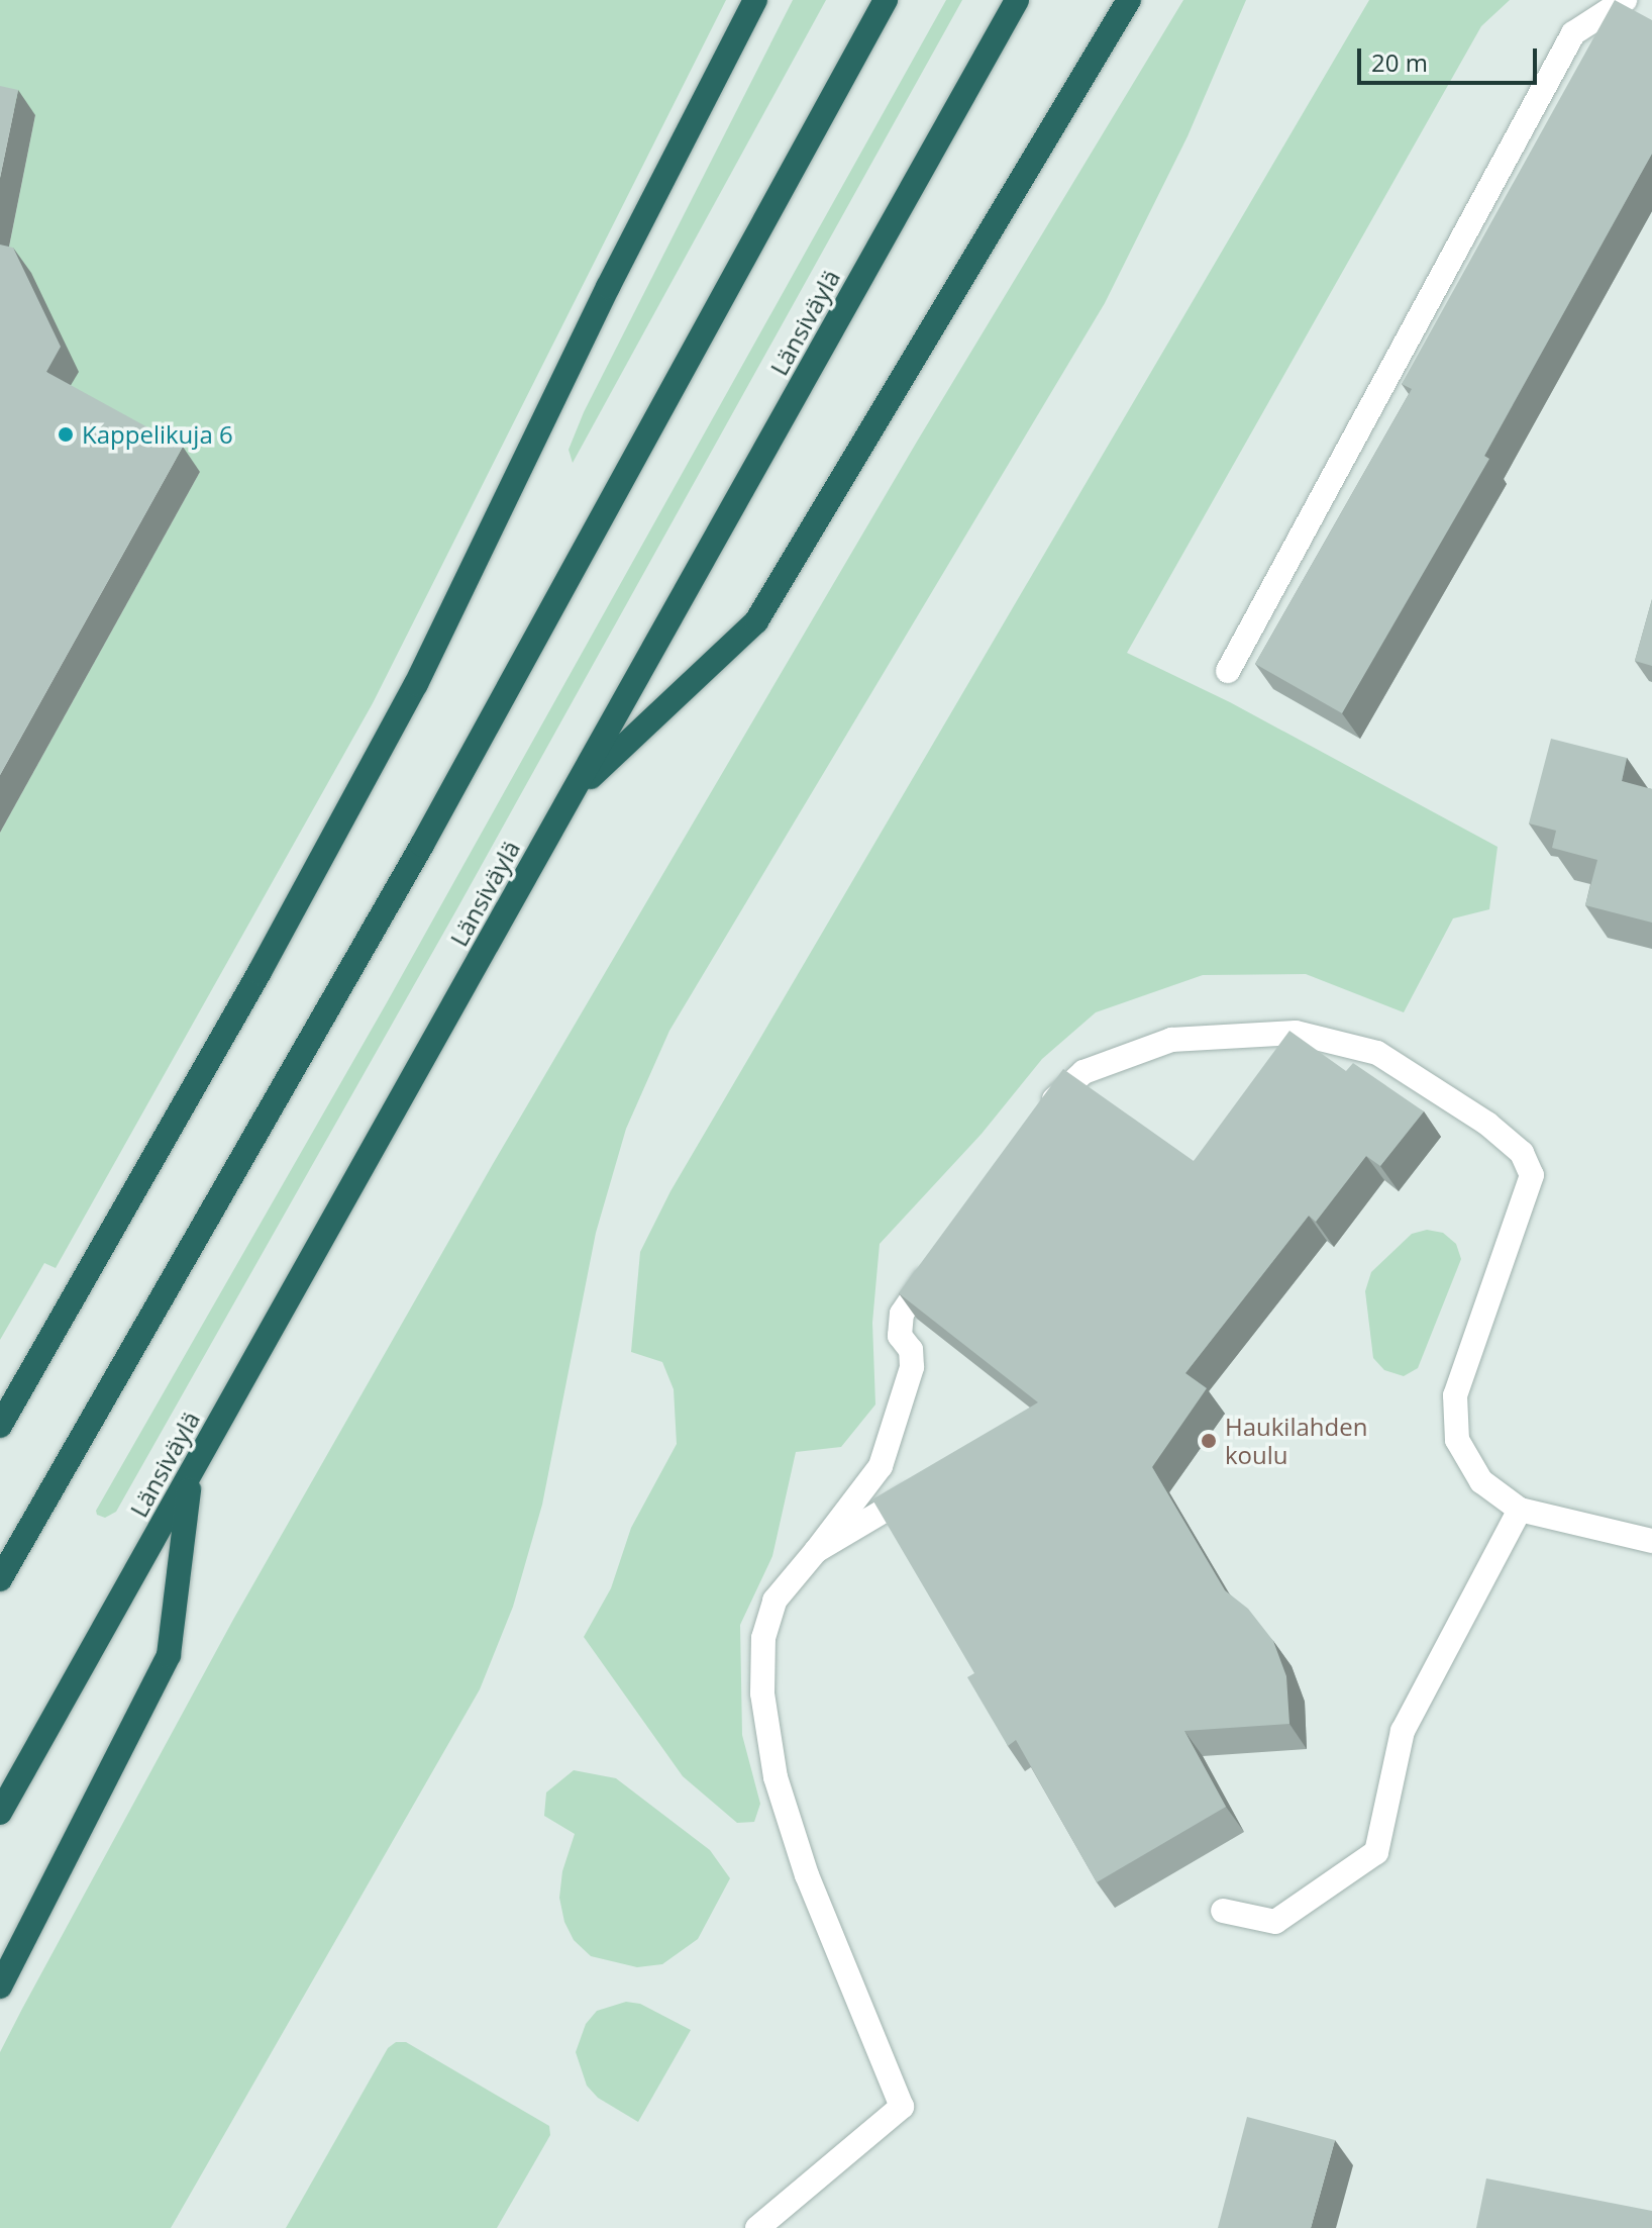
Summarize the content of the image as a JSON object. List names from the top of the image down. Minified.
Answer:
{"streets":{"highway":["Länsiväylä"]},"places":["Kappelikuja 6","Haukilahden koulu"],"scale_bar":"20 m"}
